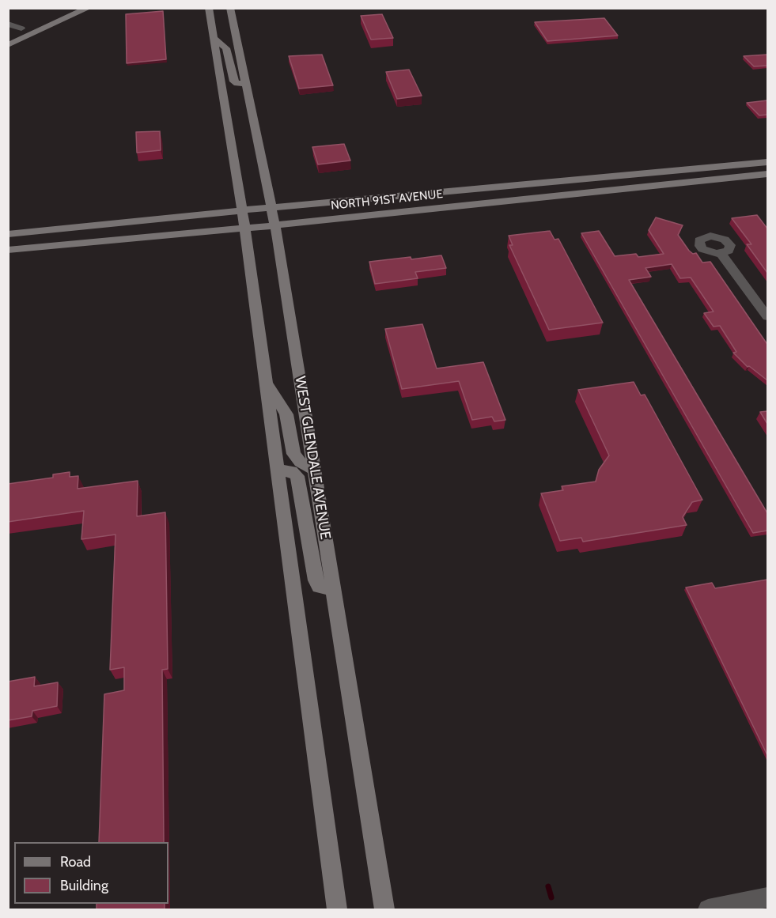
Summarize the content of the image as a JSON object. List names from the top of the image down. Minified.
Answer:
{"streets":{"main road":["NORTH 91ST AVENUE","WEST GLENDALE AVENUE"]},"crossings":[["NORTH 91ST AVENUE","WEST GLENDALE AVENUE"]],"legend":["Road","Building"]}
